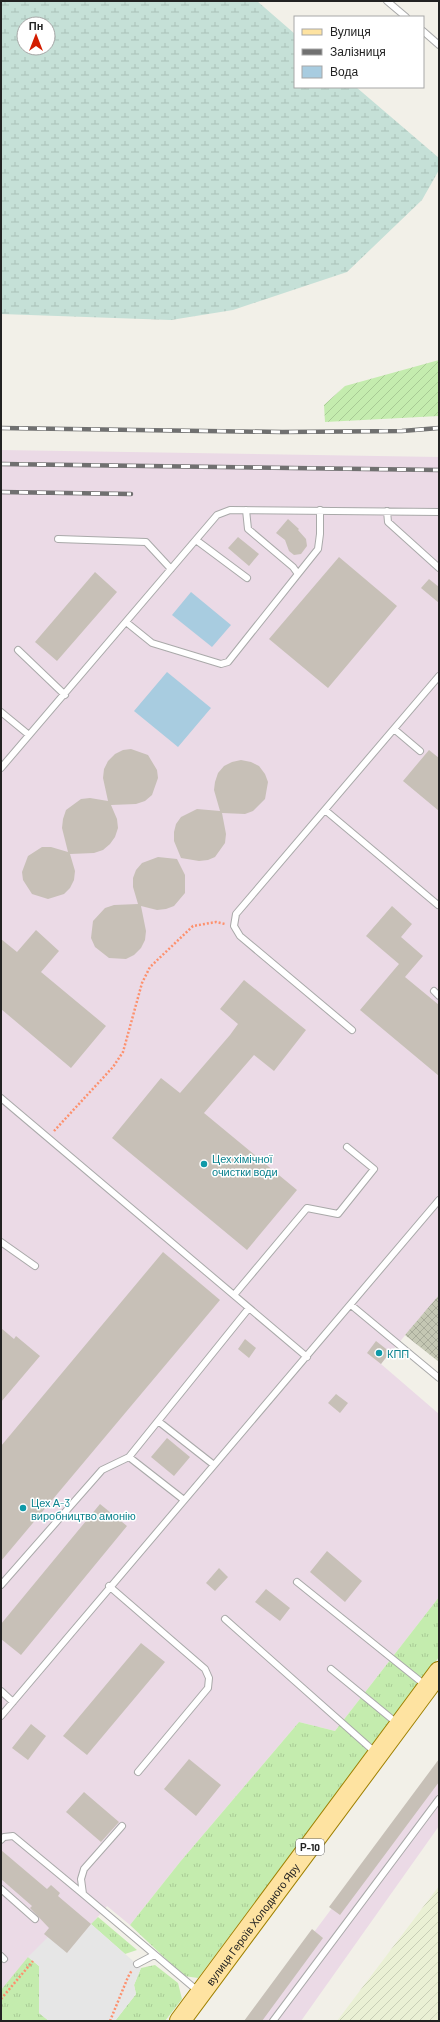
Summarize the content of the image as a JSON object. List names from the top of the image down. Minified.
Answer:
{"streets":{"main road":["Р-10","вулиця Героїв Холодного Яру"]},"places":["Цех хімічної очистки води","КПП","Цех А-3 виробництво амонію"],"legend":["Вулиця","Залізниця","Вода"],"north":"top"}
